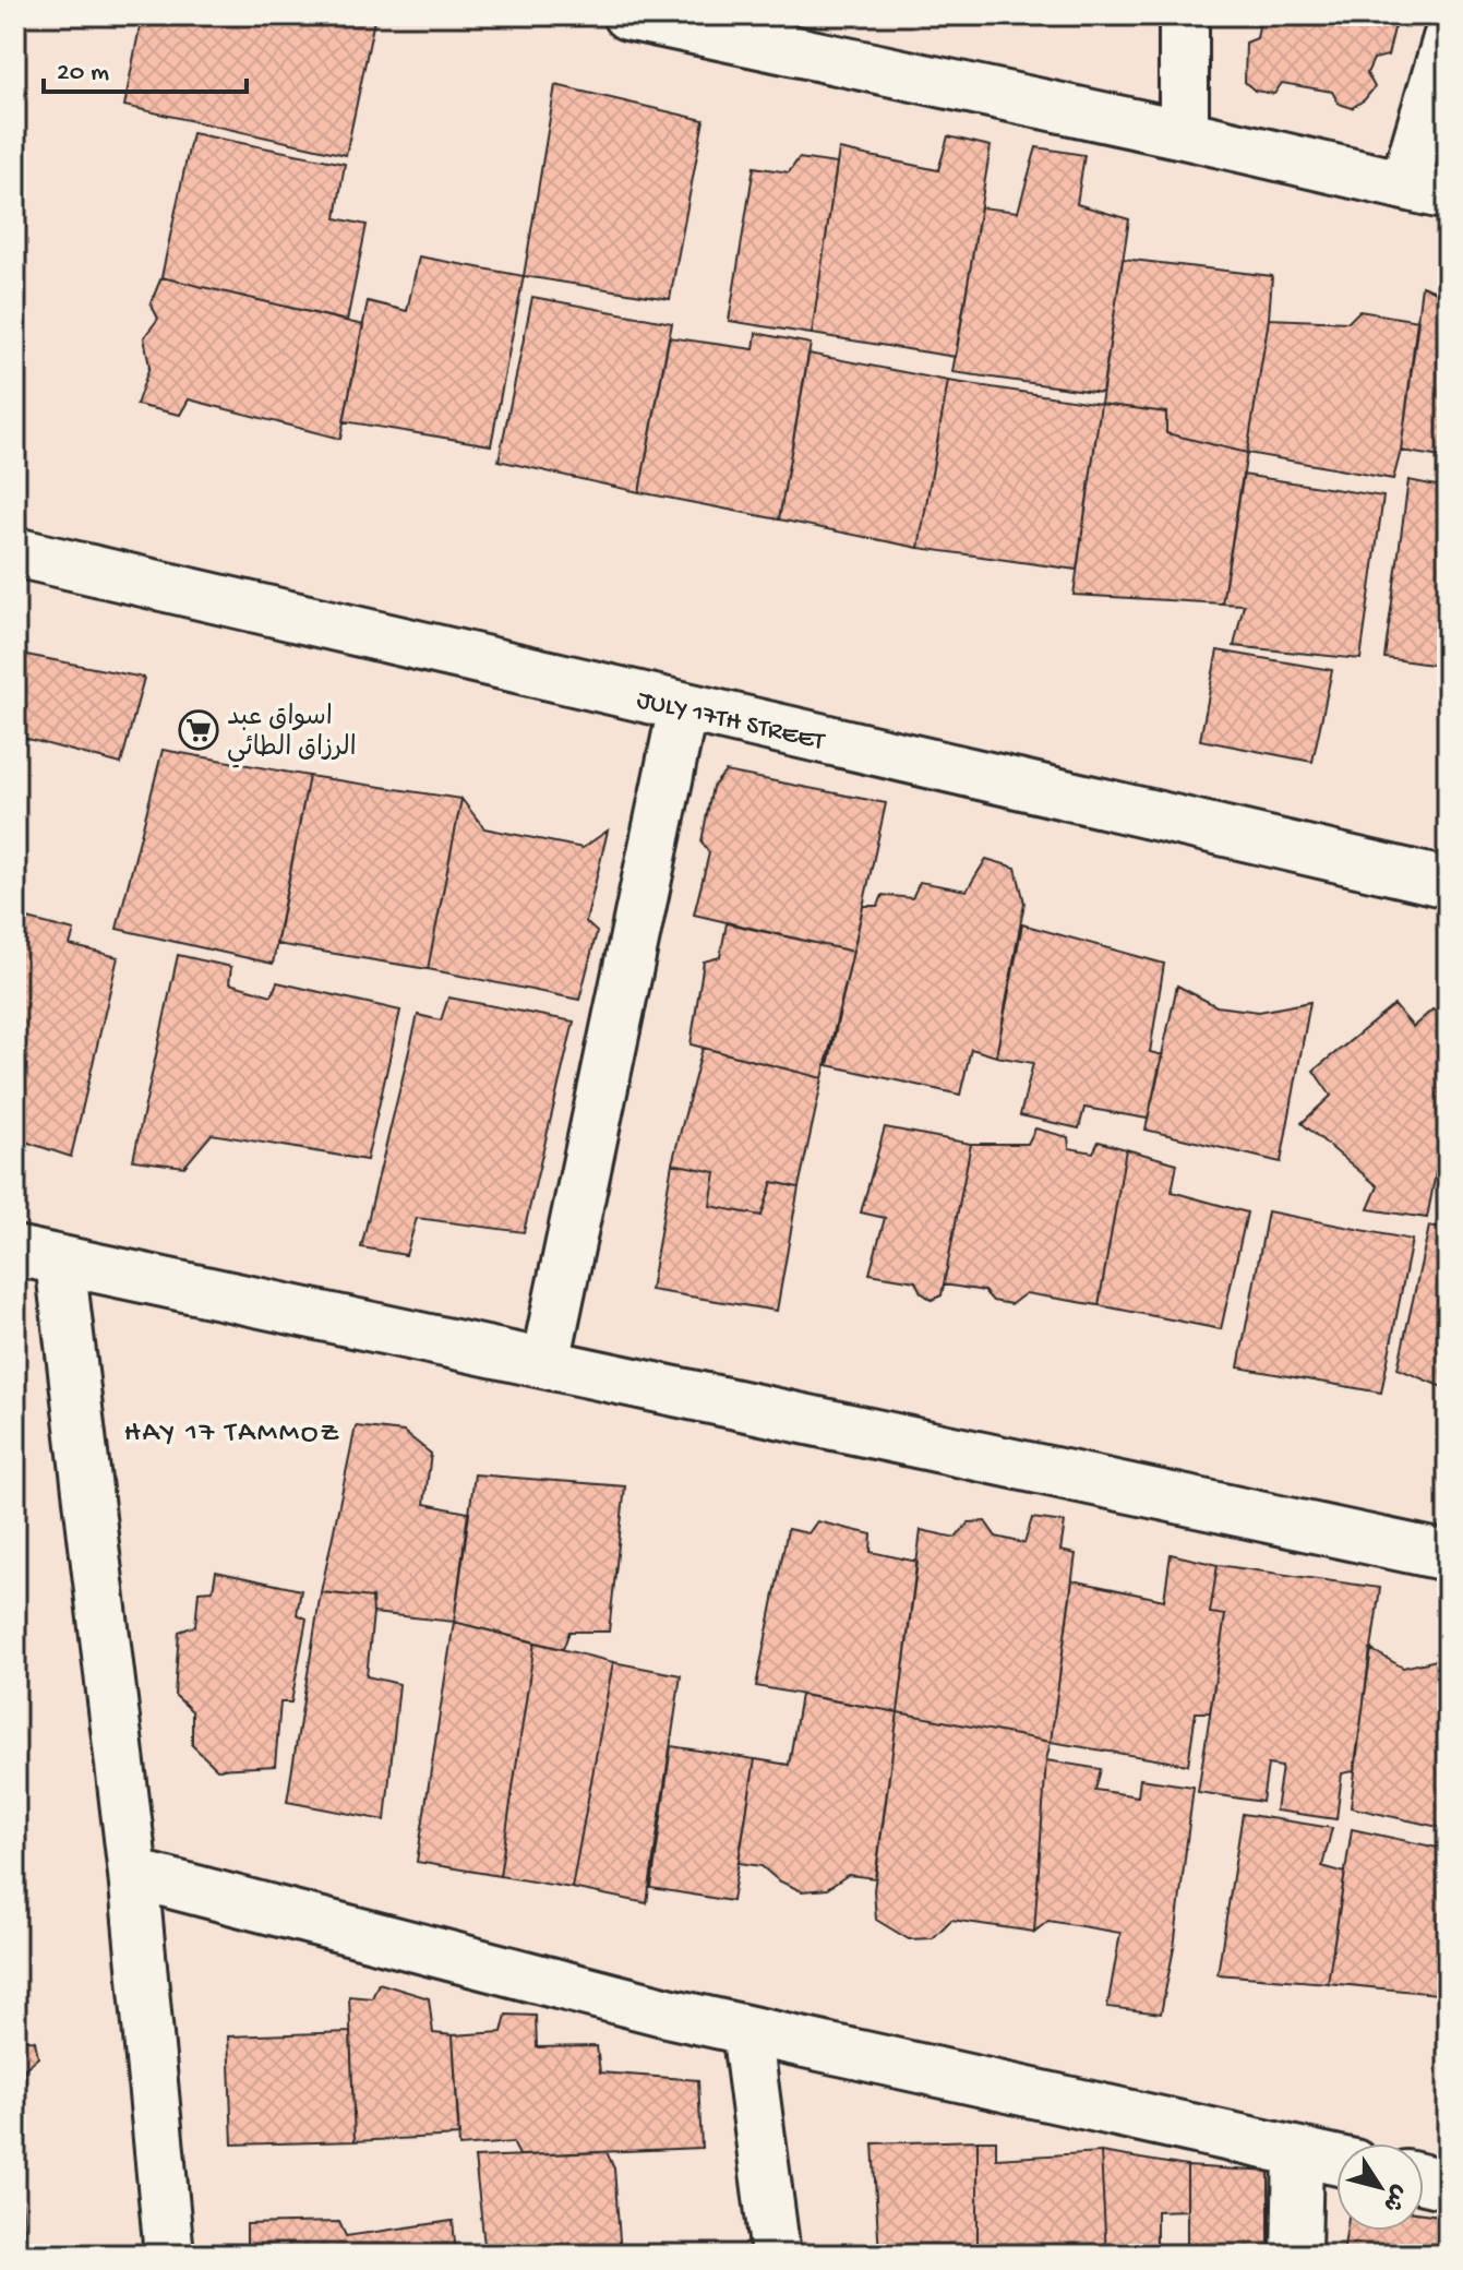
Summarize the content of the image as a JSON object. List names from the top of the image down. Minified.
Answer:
{"streets":{"street":["JULY 17TH STREET"]},"districts":["HAY 17 TAMMOZ"],"places":{"supermarket":["اسواق عبد الرزاق الطائي"]},"scale_bar":"20 m","north":"bottom right"}
